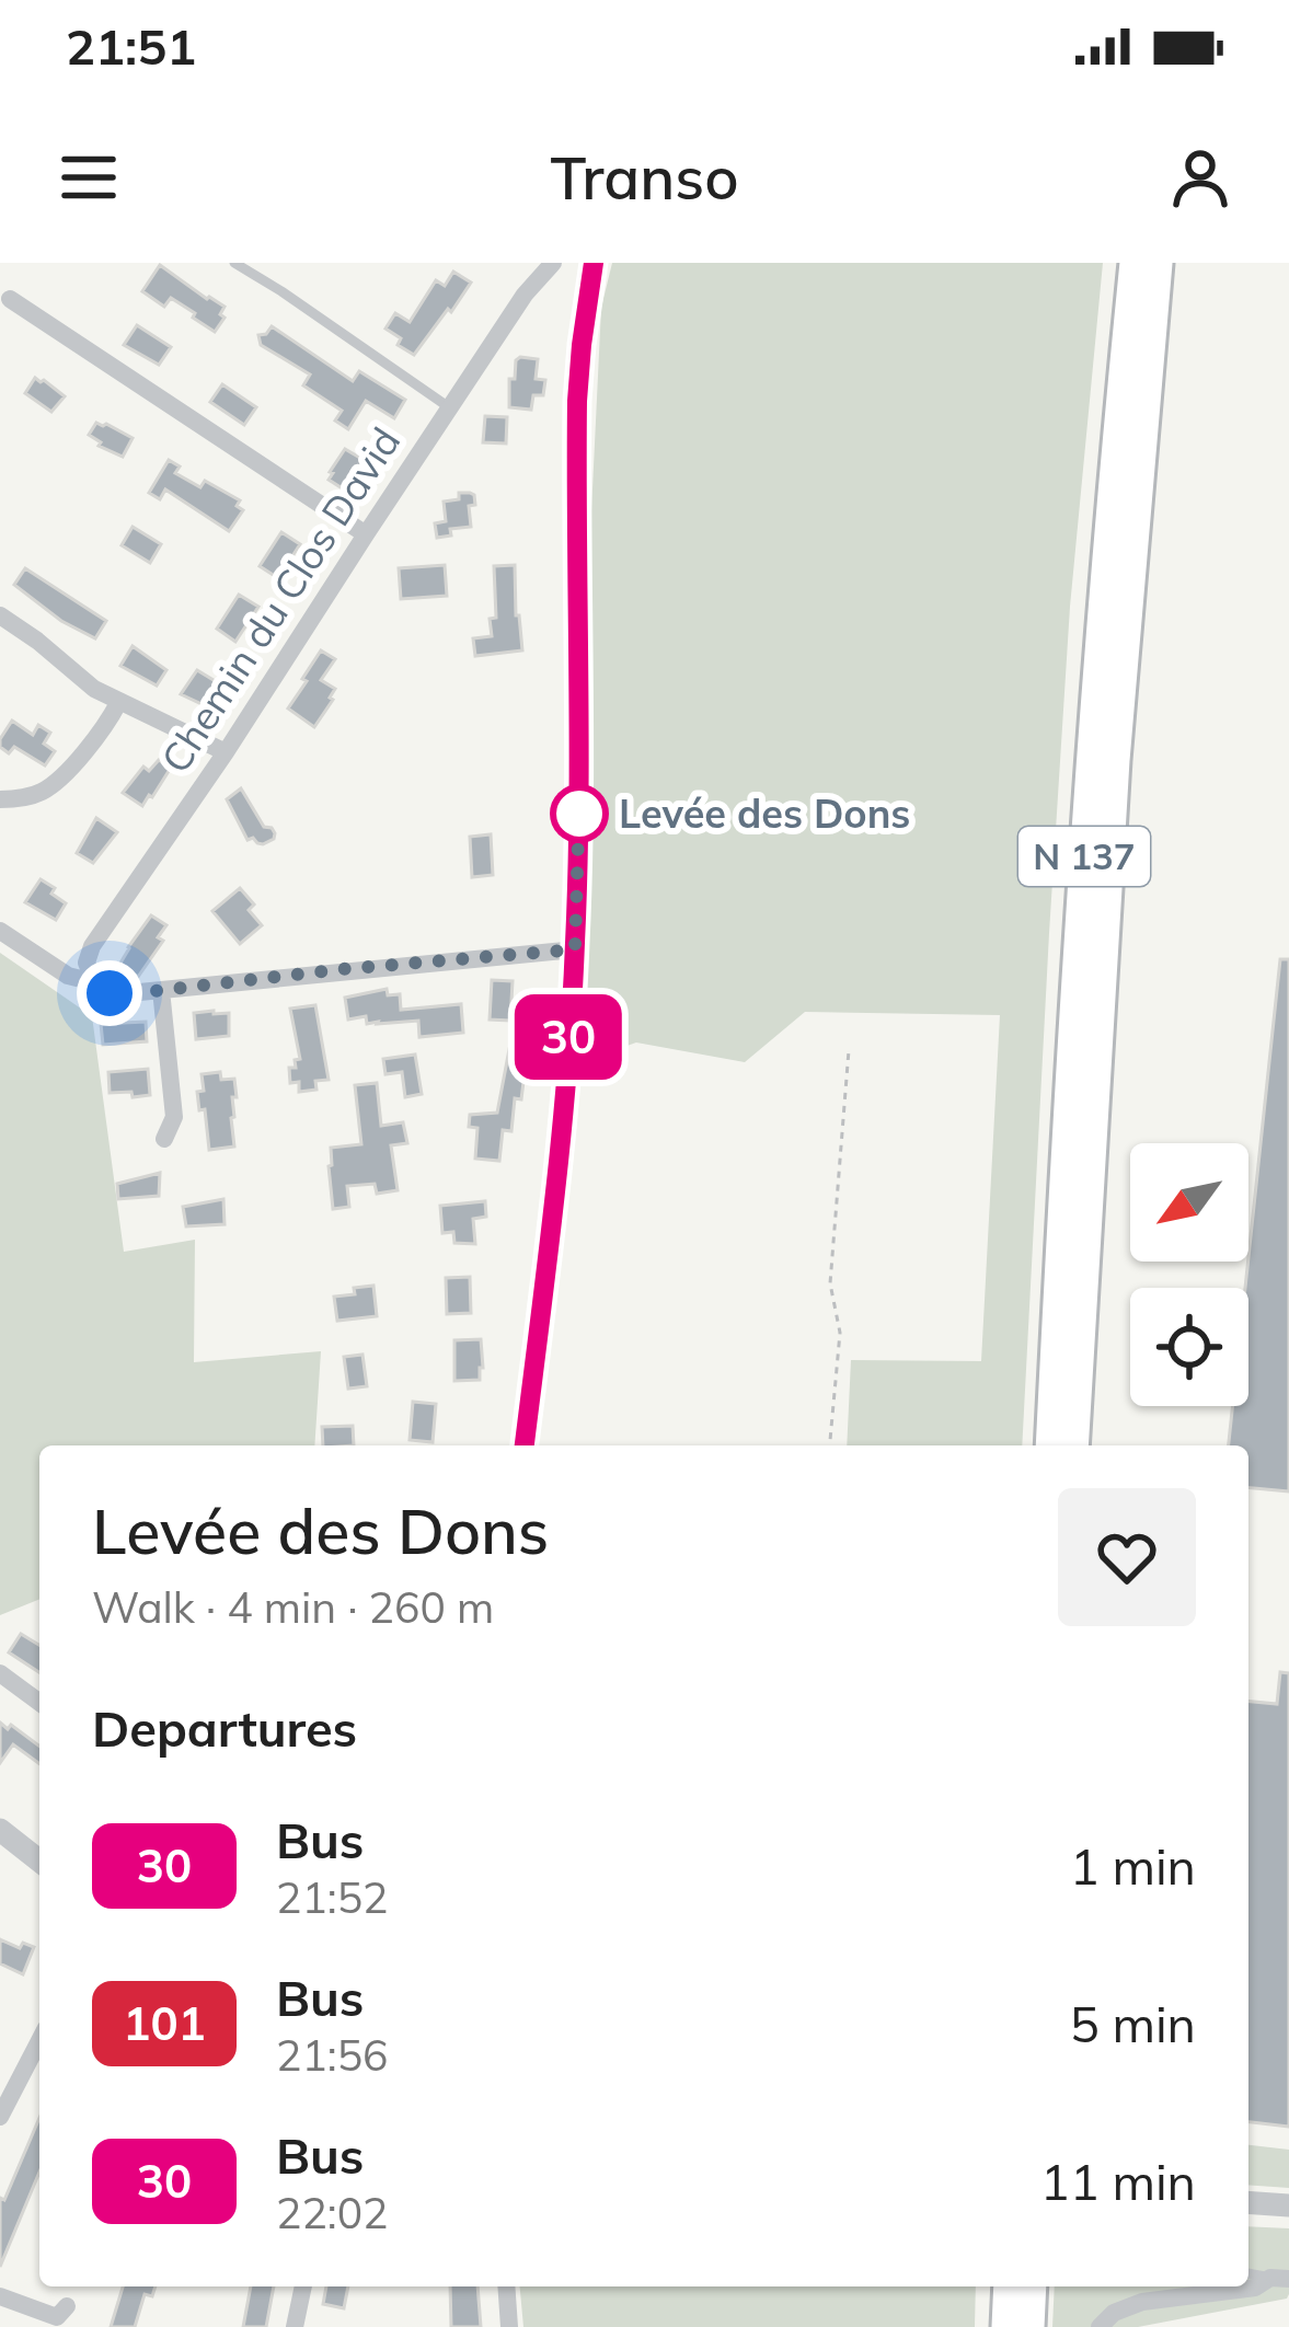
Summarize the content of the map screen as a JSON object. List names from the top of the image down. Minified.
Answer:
{"streets":{"highway":["N 137"],"street":["Chemin du Clos David"]},"places":["Levée des Dons"],"lines":["bus line 30"],"north":"bottom left","page":{"status":"21:51","header":"Transo","on_map":"30","heading":[["Levée des Dons","Walk · 4 min · 260 m"],"Departures"],"list":[{"mark":"30","name":"Bus","note":"21:52","value":"1 min"},{"mark":"101","name":"Bus","note":"21:56","value":"5 min"},{"mark":"30","name":"Bus","note":"22:02","value":"11 min"}]}}
